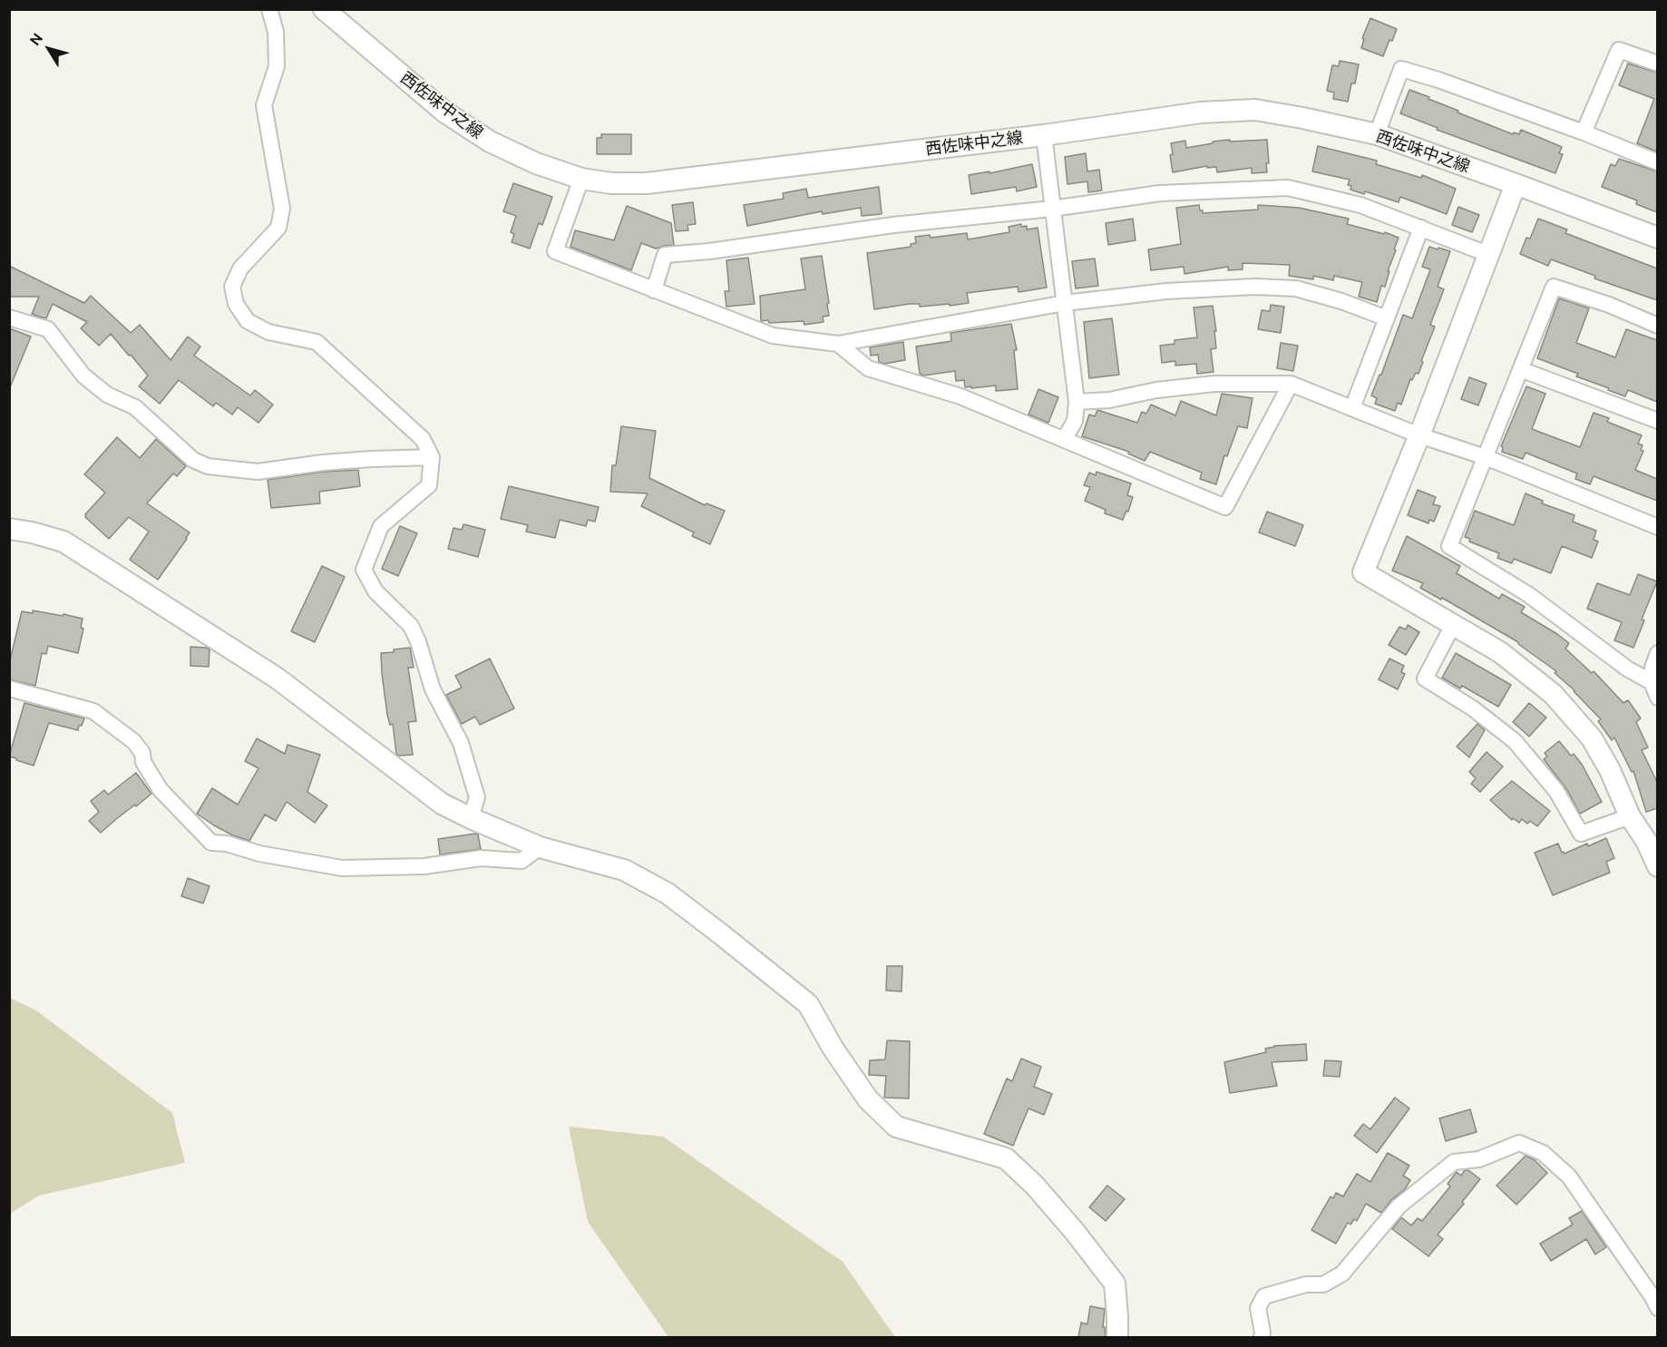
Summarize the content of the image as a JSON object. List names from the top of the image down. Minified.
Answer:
{"streets":{"street":["西佐味中之線"]},"north":"top left"}
